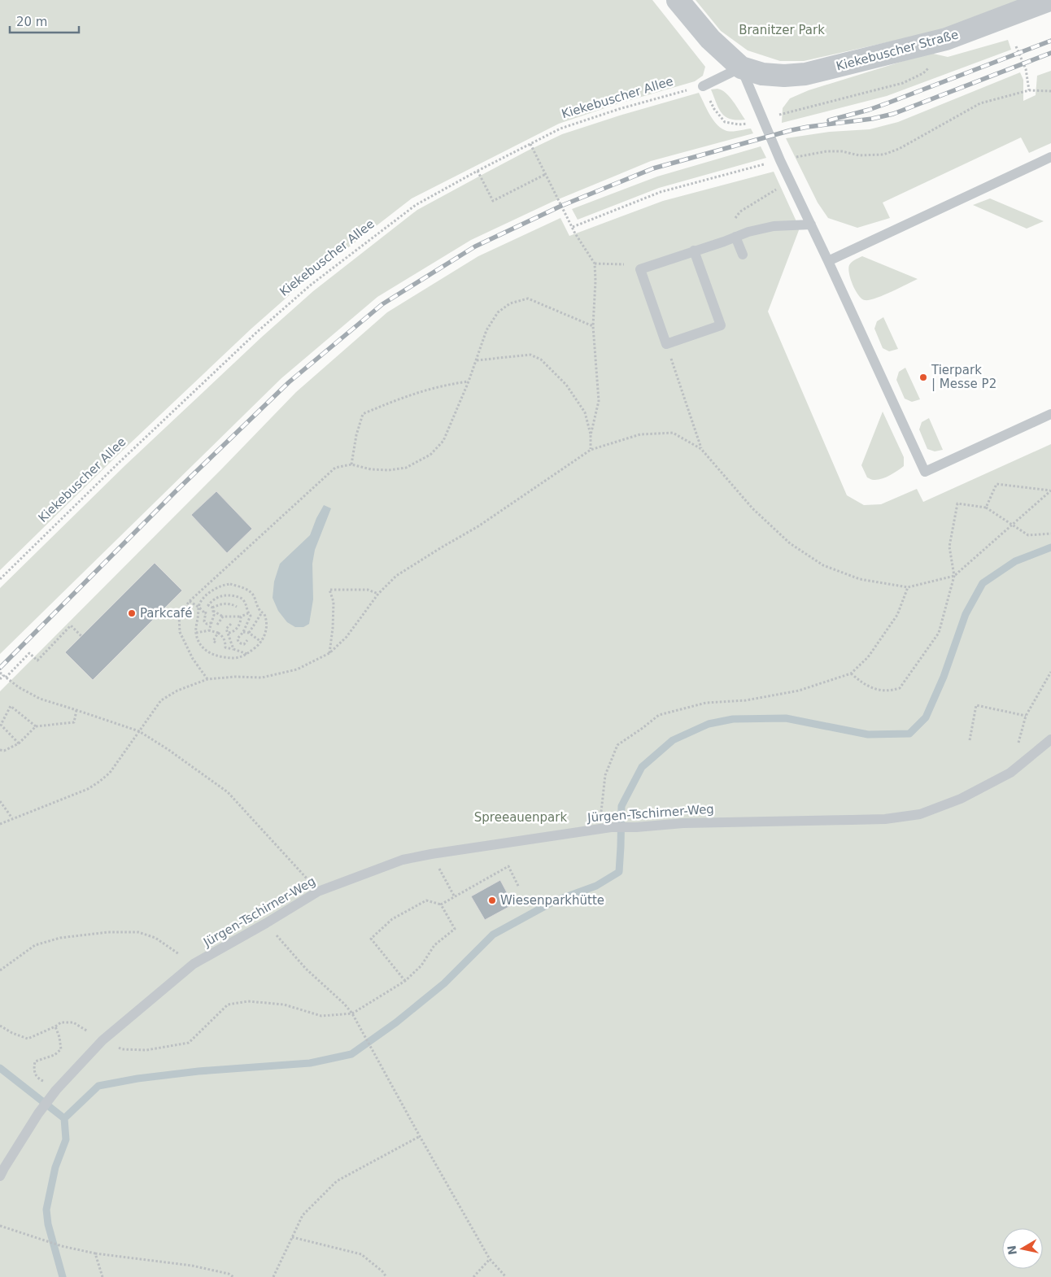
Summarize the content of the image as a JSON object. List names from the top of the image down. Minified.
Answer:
{"streets":{"street":["Kiekebuscher Straße"],"lane":["Jürgen-Tschirner-Weg"],"path":["Kiekebuscher Allee"]},"parks":["Branitzer Park","Spreeauenpark"],"places":["Tierpark | Messe P2","Parkcafé","Wiesenparkhütte"],"scale_bar":"20 m","north":"left"}
